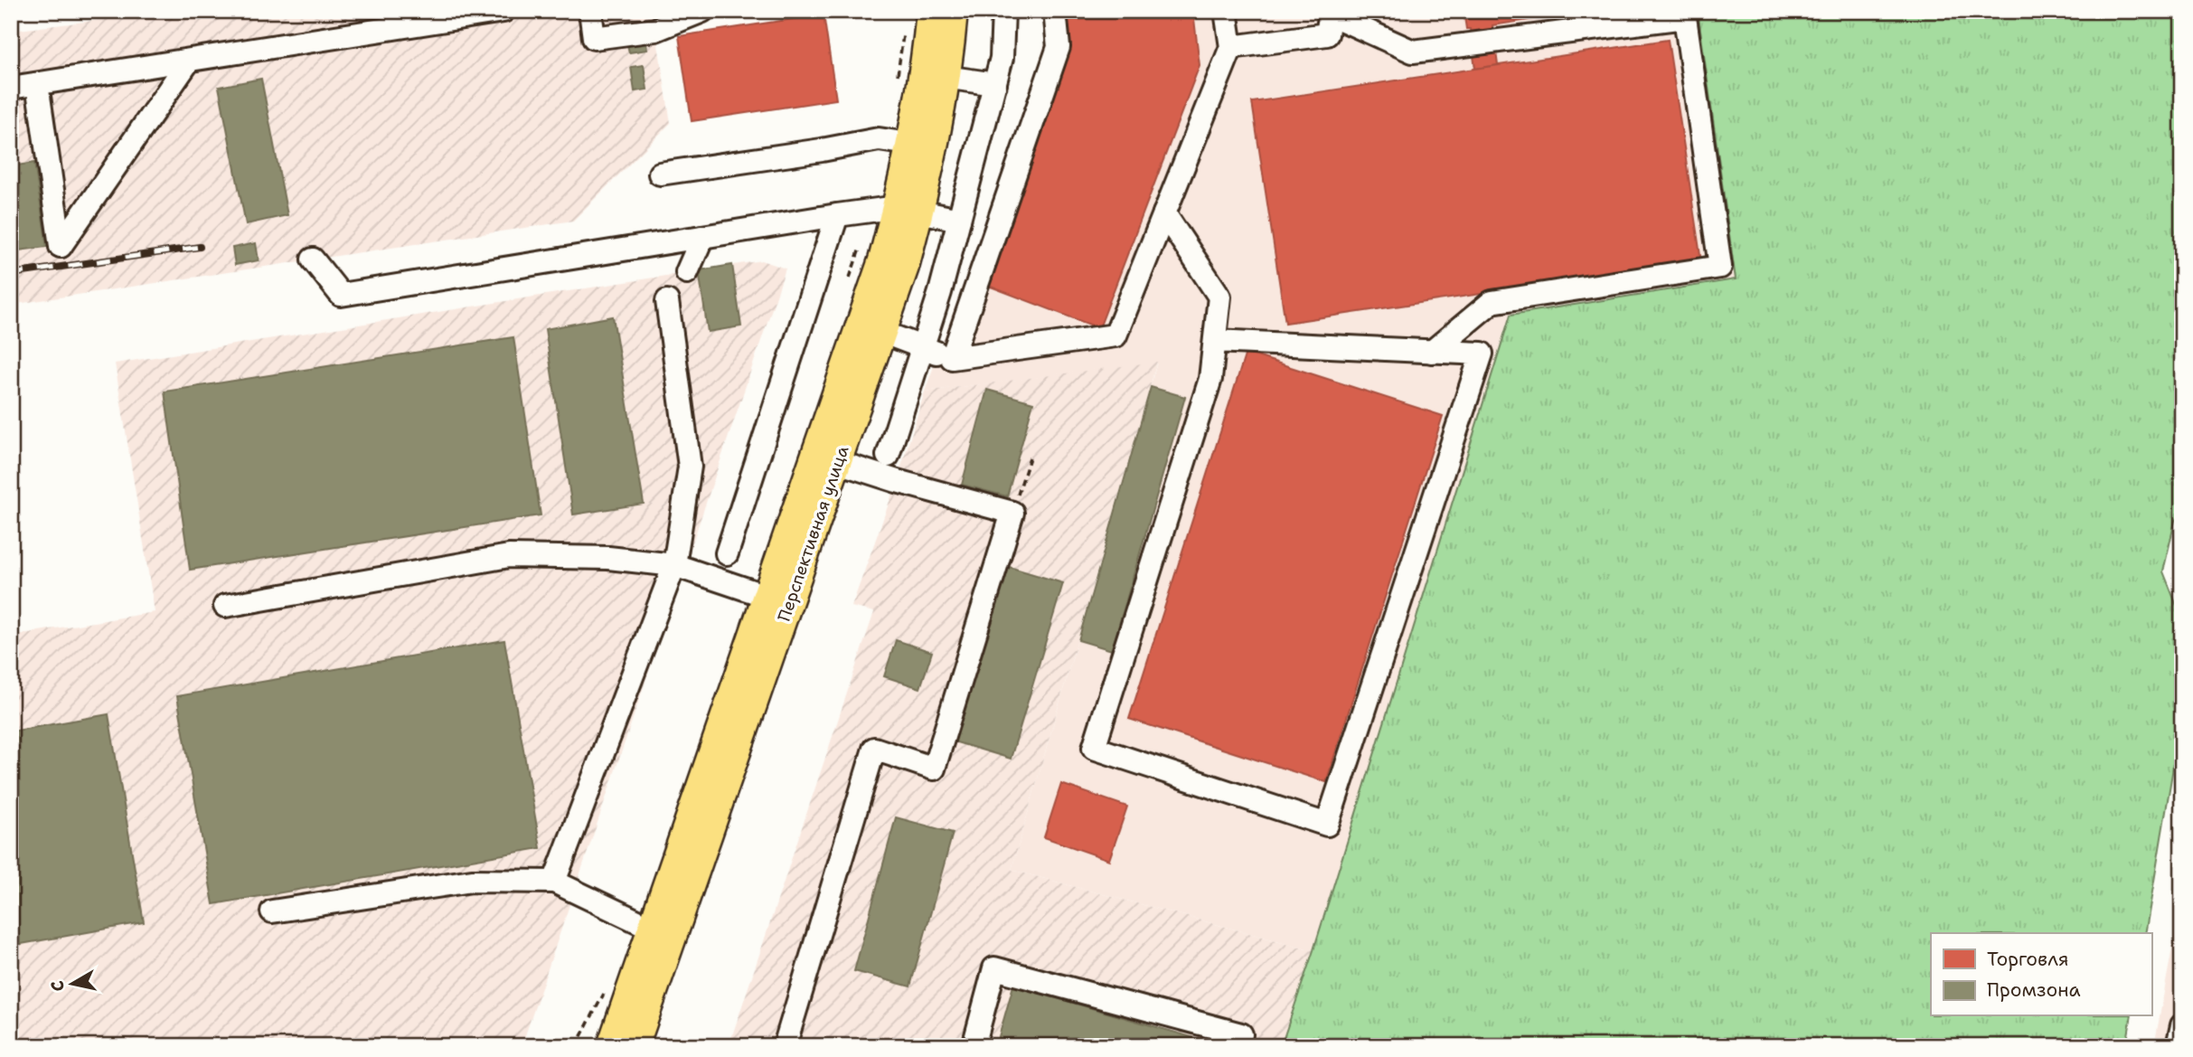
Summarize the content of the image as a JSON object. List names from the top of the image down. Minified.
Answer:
{"streets":{"main road":["Перспективная улица"]},"legend":["Торговля","Промзона"],"north":"left"}
